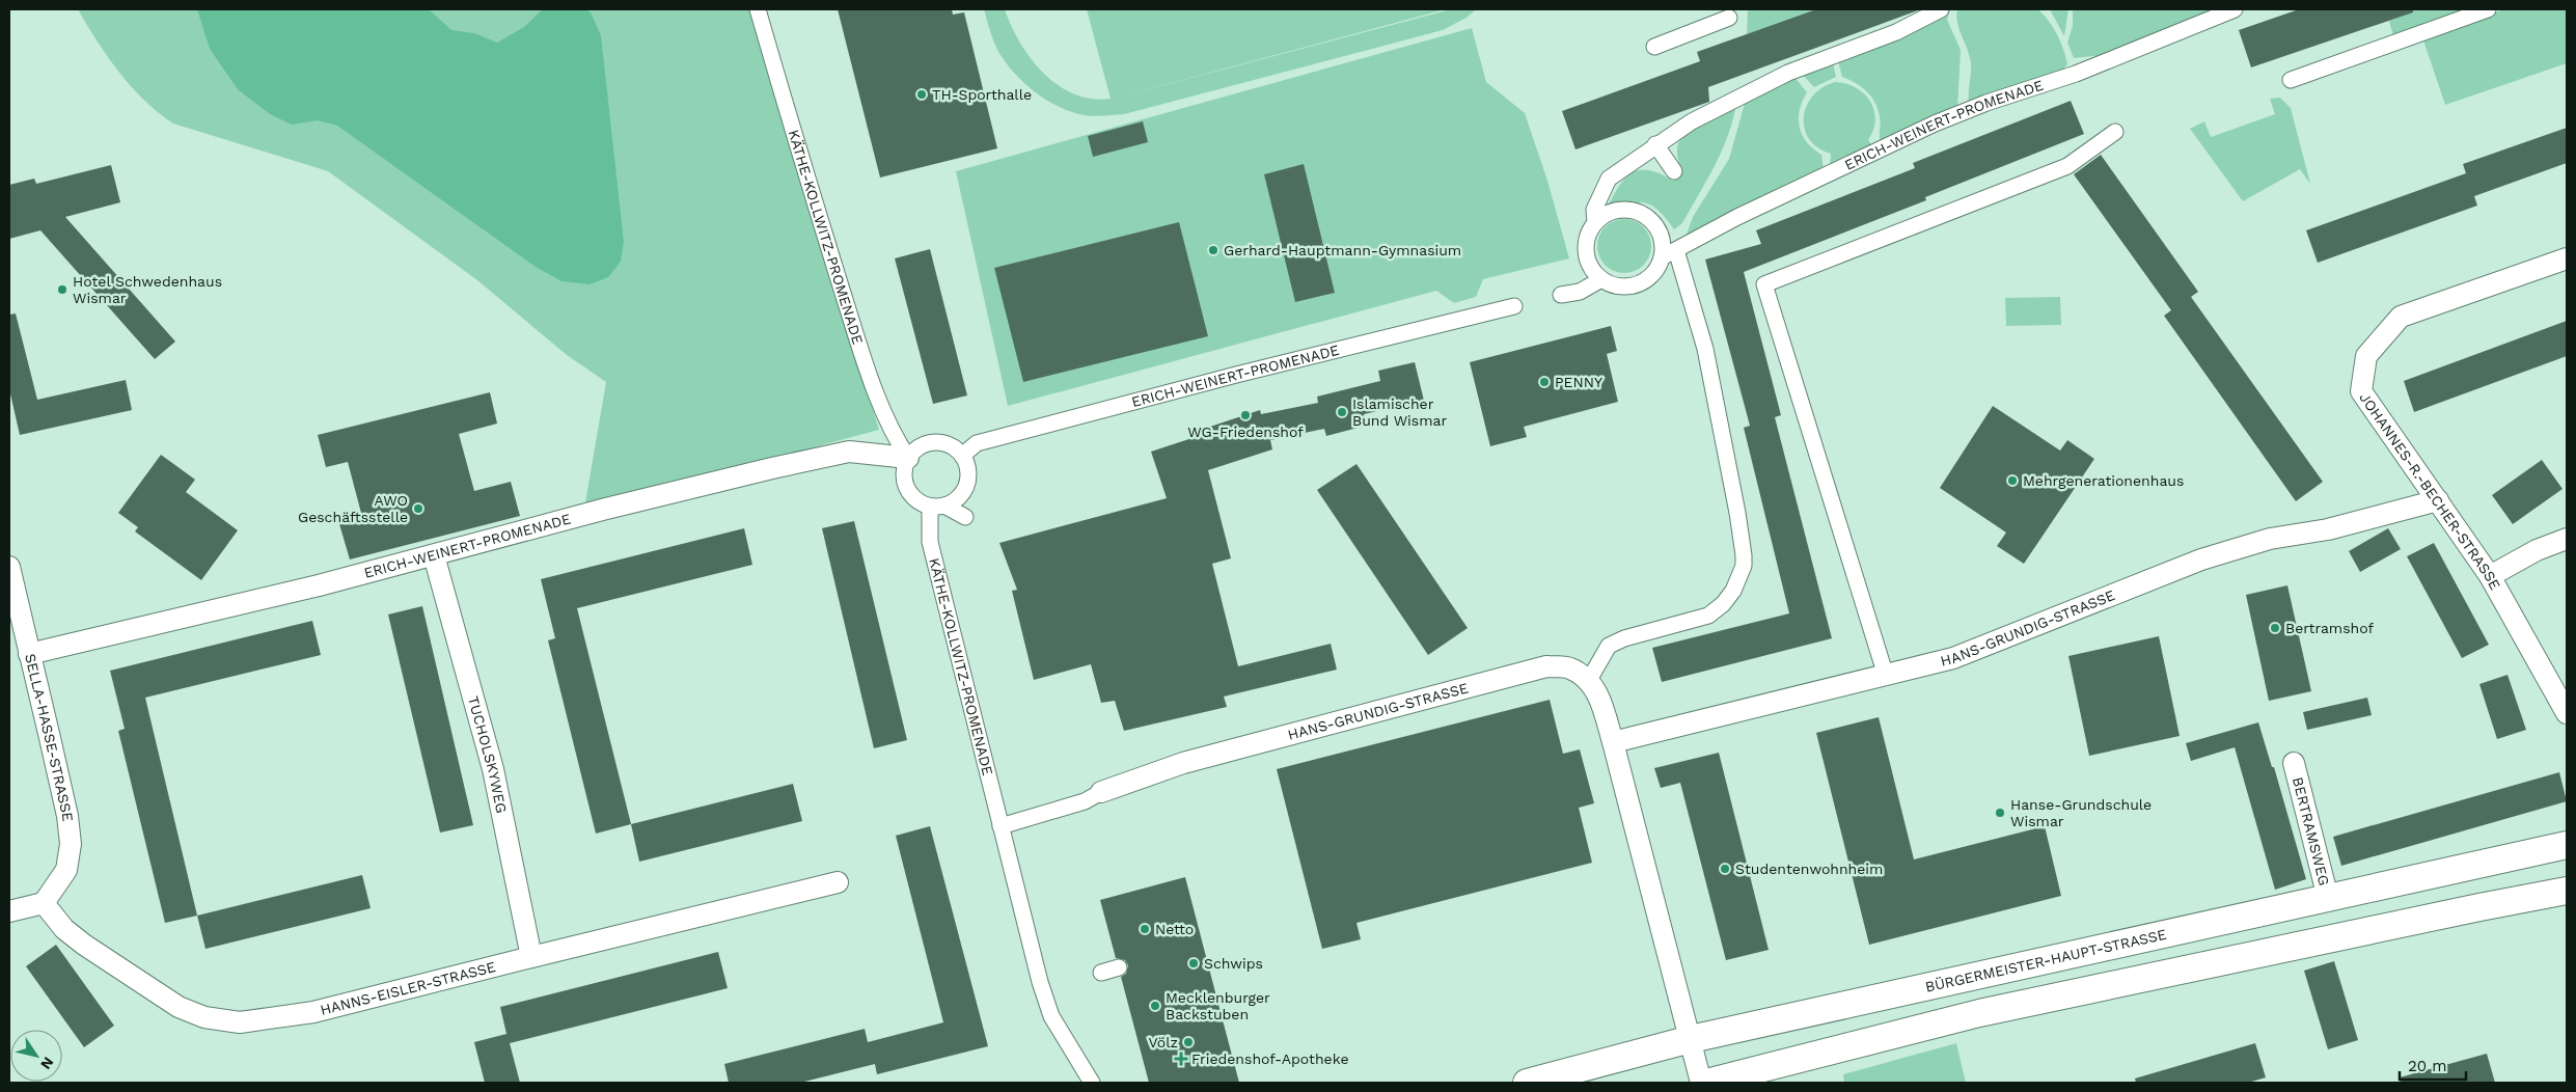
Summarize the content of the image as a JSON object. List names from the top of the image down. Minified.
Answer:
{"streets":{"street":["ERICH-WEINERT-PROMENADE","KÄTHE-KOLLWITZ-PROMENADE","JOHANNES-R.-BECHER-STRASSE","HANS-GRUNDIG-STRASSE","SELLA-HASSE-STRASSE","TUCHOLSKYWEG","BERTRAMSWEG","BÜRGERMEISTER-HAUPT-STRASSE","HANNS-EISLER-STRASSE"]},"crossings":[["ERICH-WEINERT-PROMENADE","KÄTHE-KOLLWITZ-PROMENADE"],["ERICH-WEINERT-PROMENADE","SELLA-HASSE-STRASSE"],["ERICH-WEINERT-PROMENADE","TUCHOLSKYWEG"],["JOHANNES-R.-BECHER-STRASSE","HANS-GRUNDIG-STRASSE"],["SELLA-HASSE-STRASSE","HANNS-EISLER-STRASSE"],["TUCHOLSKYWEG","HANNS-EISLER-STRASSE"],["BERTRAMSWEG","BÜRGERMEISTER-HAUPT-STRASSE"]],"places":{"other":["TH-Sporthalle","Gerhard-Hauptmann-Gymnasium","Hotel Schwedenhaus Wismar","PENNY","Islamischer Bund Wismar","WG-Friedenshof","Mehrgenerationenhaus","AWO Geschäftsstelle","Bertramshof","Hanse-Grundschule Wismar","Studentenwohnheim","Netto","Schwips","Mecklenburger Backstuben","Völz"],"health":["Friedenshof-Apotheke"]},"scale_bar":"20 m","north":"bottom right"}
